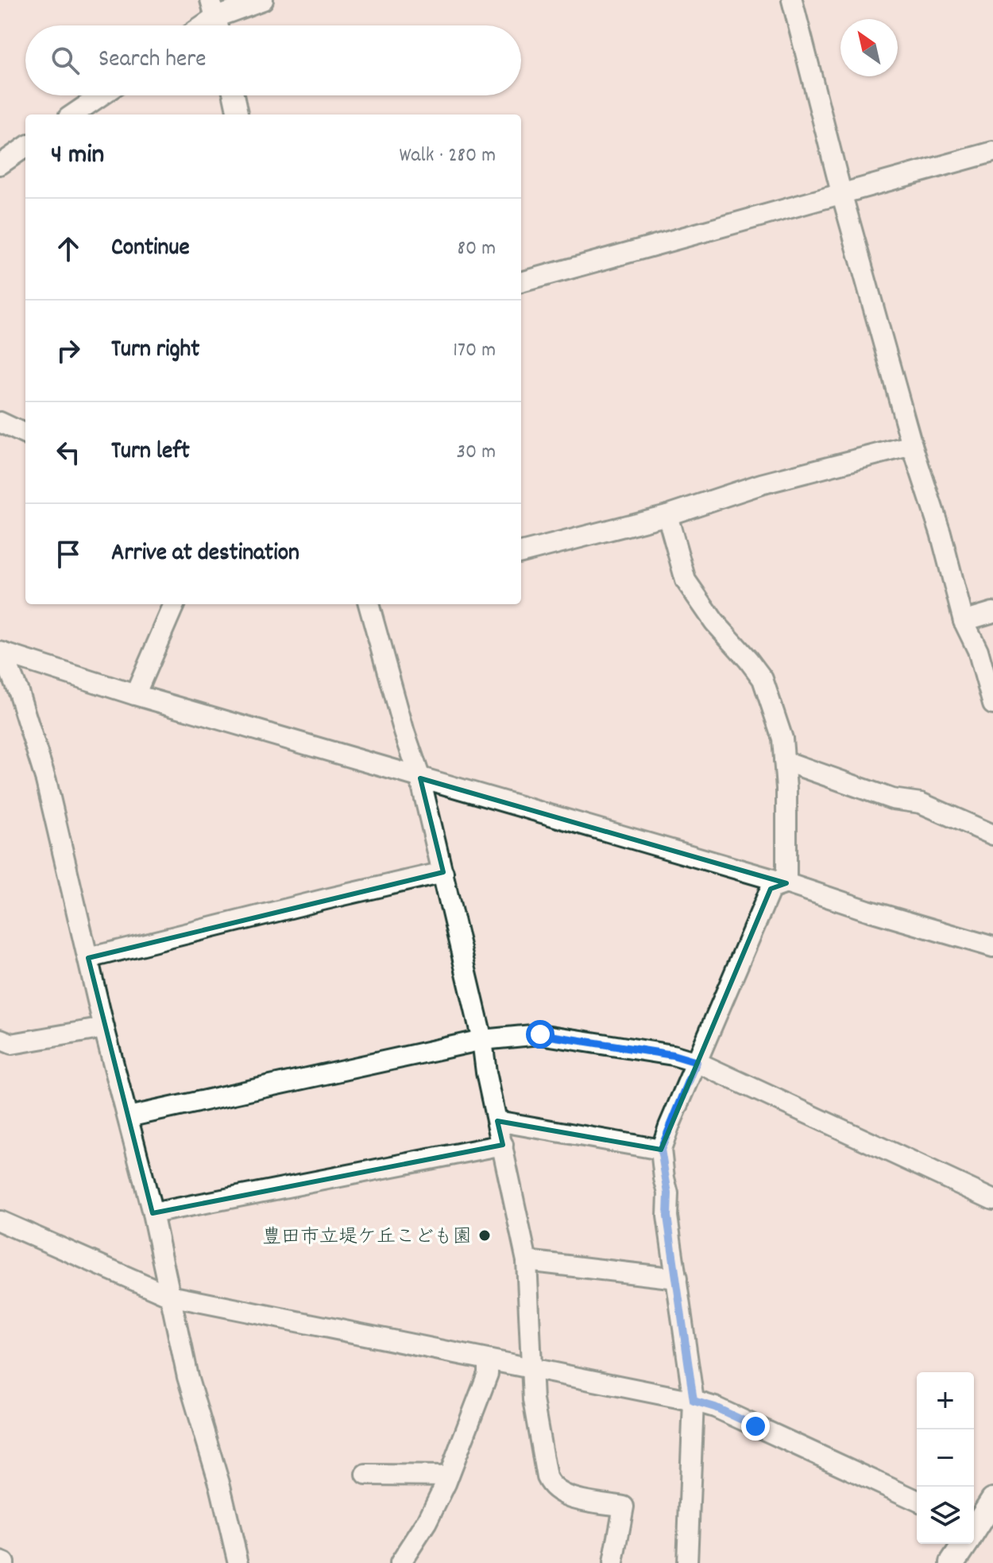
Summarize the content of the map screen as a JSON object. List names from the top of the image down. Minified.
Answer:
{"places":["豊田市立堤ケ丘こども園"],"north":"top left","page":{"search":"Search here","heading":["4 min","Walk · 280 m"],"list":[["Continue","80 m"],["Turn right","170 m"],["Turn left","30 m"],"Arrive at destination"],"map_buttons":["+","−"]}}
